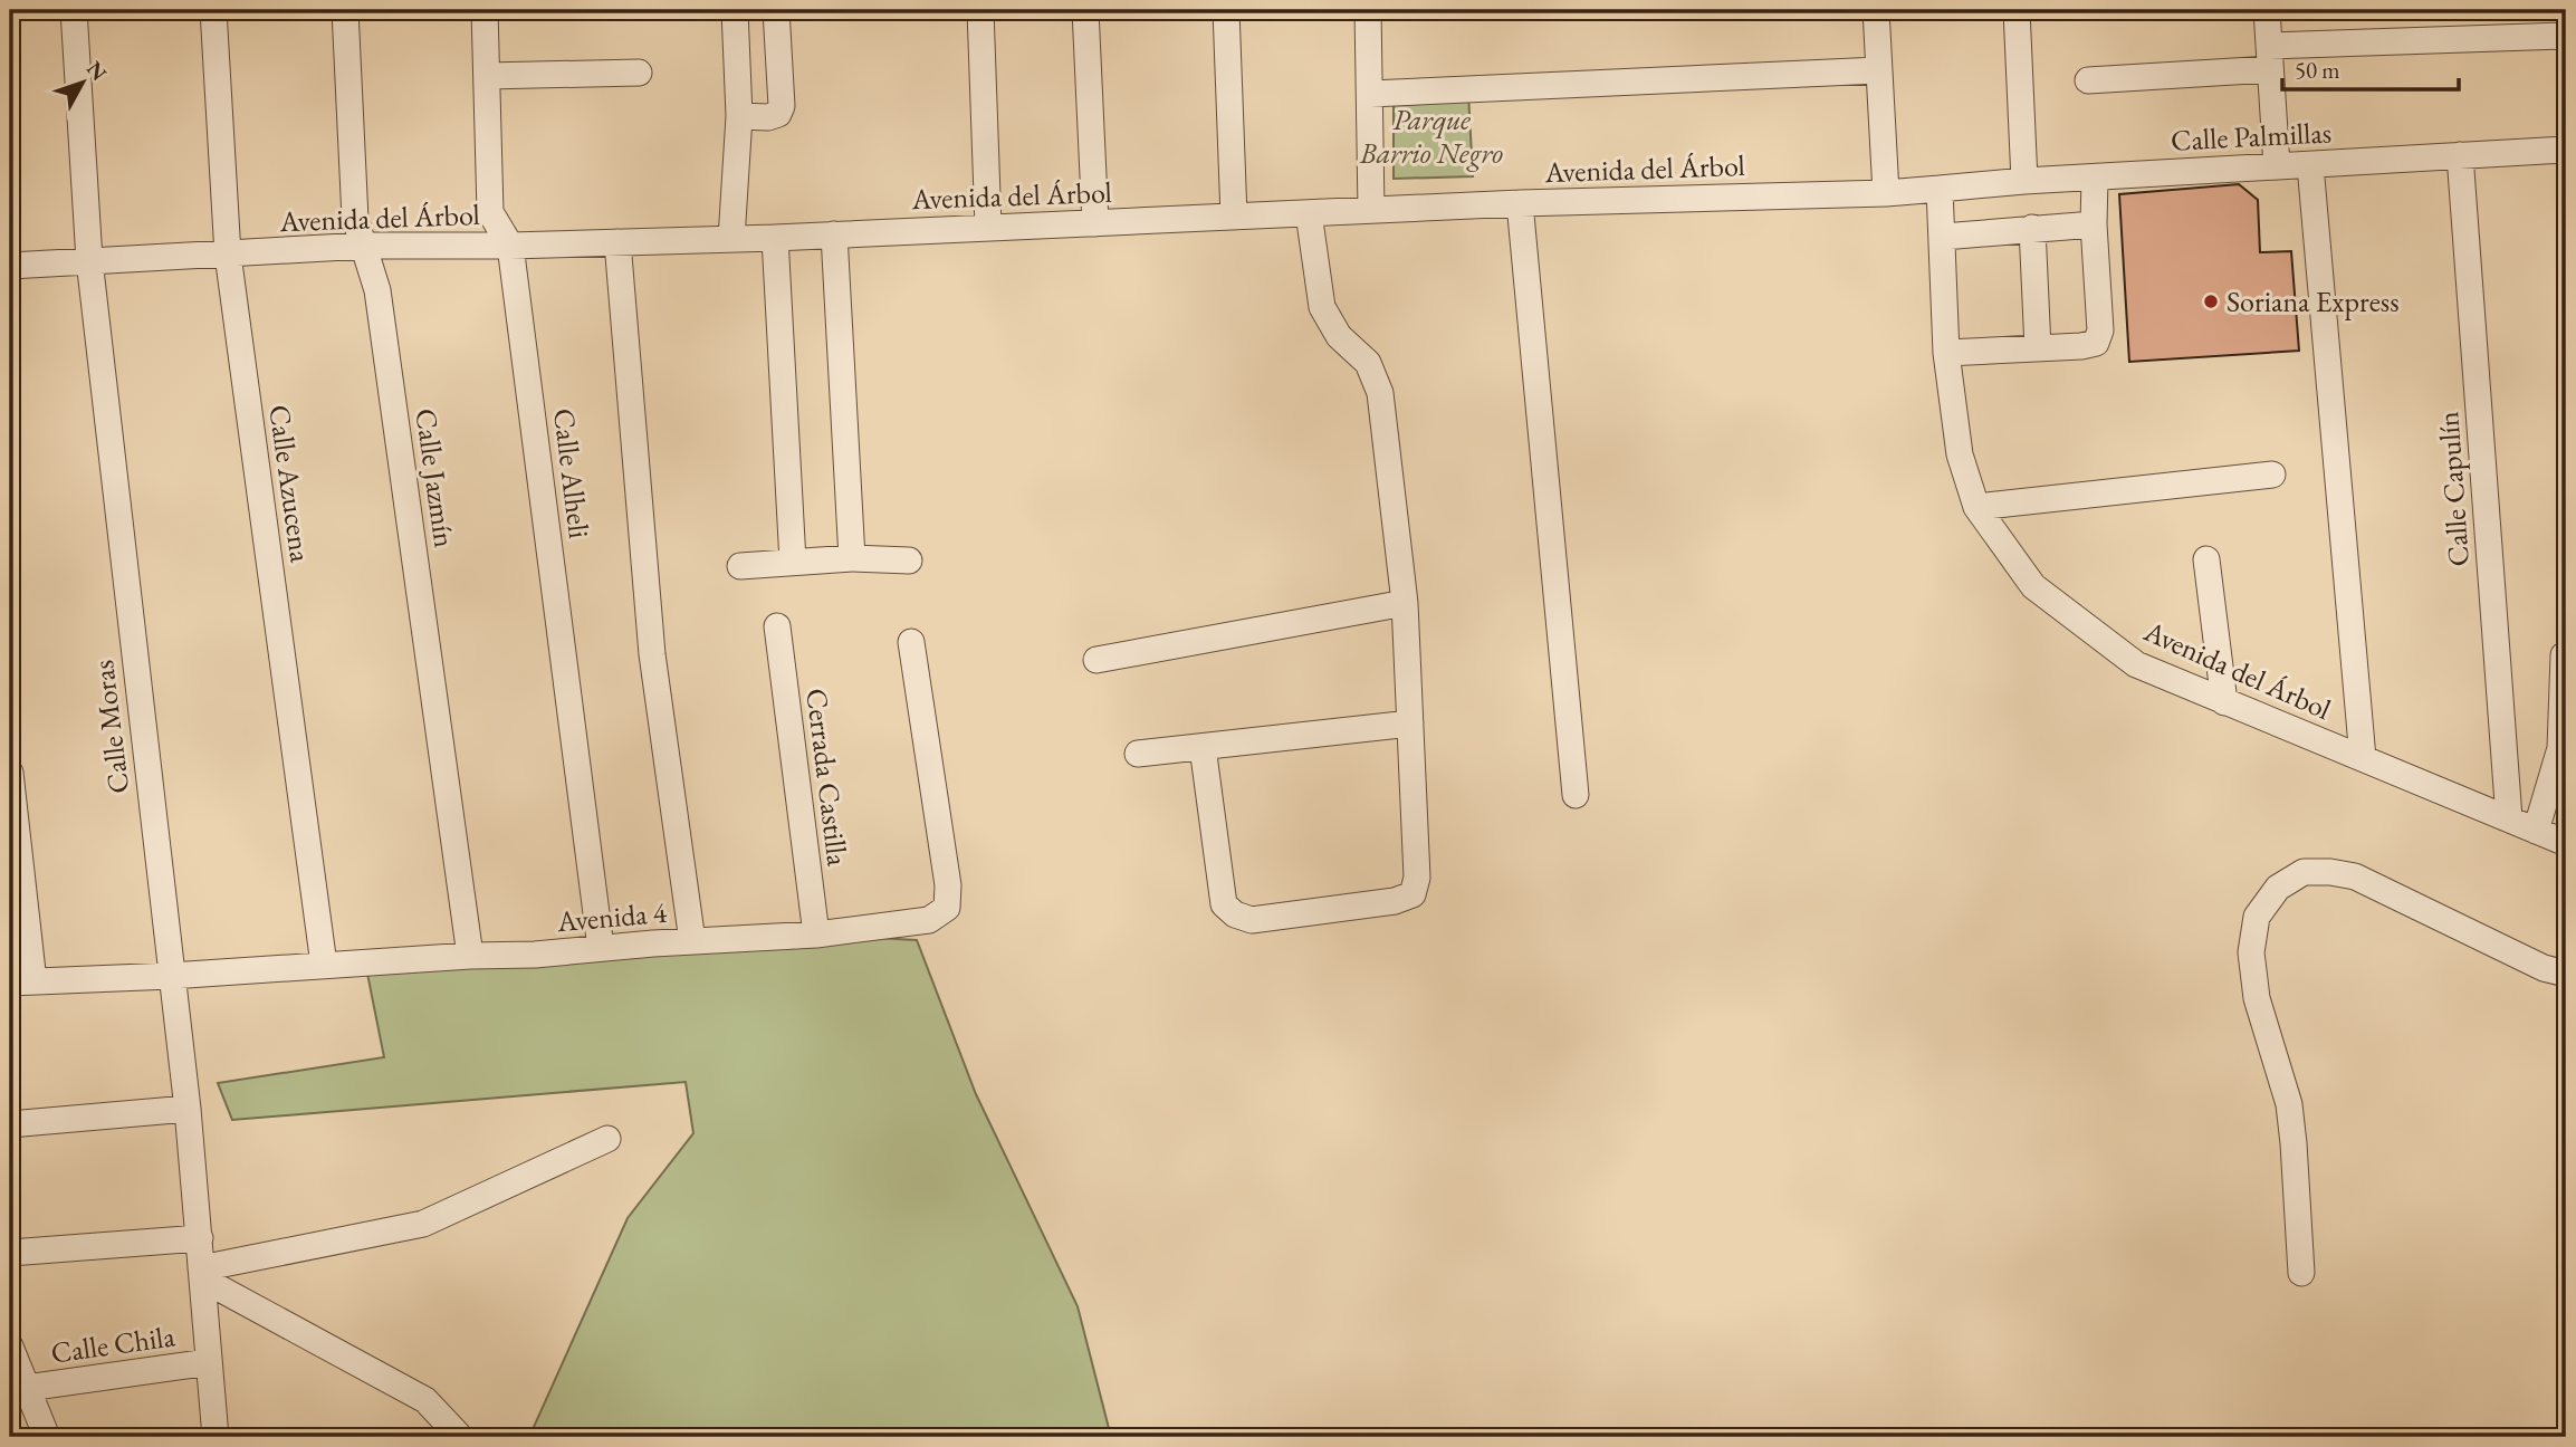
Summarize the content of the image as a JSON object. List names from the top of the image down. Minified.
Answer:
{"streets":{"street":["Calle Palmillas","Avenida del Árbol","Calle Alheli","Calle Jazmín","Calle Azucena","Calle Capulín","Calle Moras","Cerrada Castilla","Avenida 4","Calle Chila"]},"crossings":[["Calle Palmillas","Avenida del Árbol"],["Calle Palmillas","Calle Capulín"],["Avenida del Árbol","Calle Alheli"],["Avenida del Árbol","Calle Jazmín"],["Avenida del Árbol","Calle Azucena"],["Avenida del Árbol","Calle Capulín"],["Avenida del Árbol","Calle Moras"],["Calle Alheli","Avenida 4"],["Calle Jazmín","Avenida 4"],["Calle Azucena","Avenida 4"],["Calle Moras","Avenida 4"],["Calle Moras","Calle Chila"],["Cerrada Castilla","Avenida 4"]],"parks":["Parque Barrio Negro"],"places":["Soriana Express"],"scale_bar":"50 m","north":"top right"}
